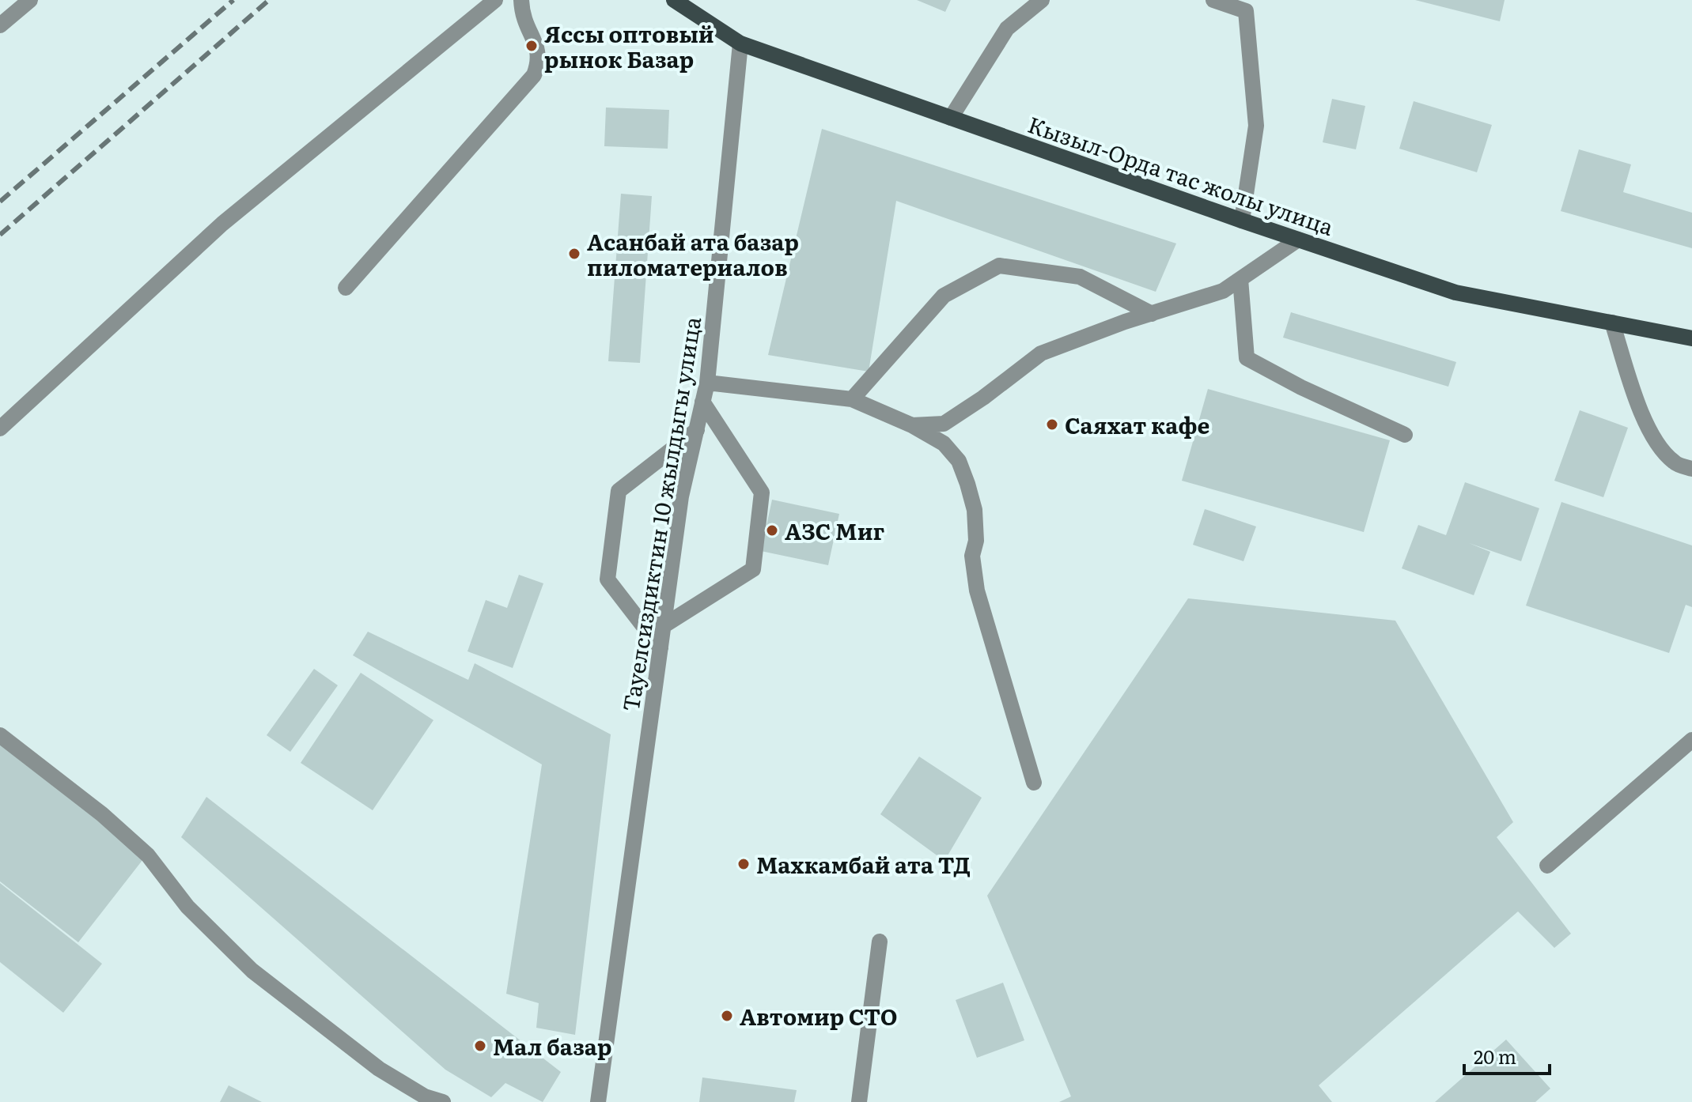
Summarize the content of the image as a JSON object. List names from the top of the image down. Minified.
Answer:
{"streets":{"main road":["Кызыл-Орда тас жолы улица"],"street":["Тауелсиздиктин 10 жылдыгы улица"]},"crossings":[["Кызыл-Орда тас жолы улица","Тауелсиздиктин 10 жылдыгы улица"]],"places":["Яссы оптовый рынок Базар","Асанбай ата базар пиломатериалов","Саяхат кафе","АЗС Миг","Махкамбай ата ТД","Автомир СТО","Мал базар"],"scale_bar":"20 m"}
